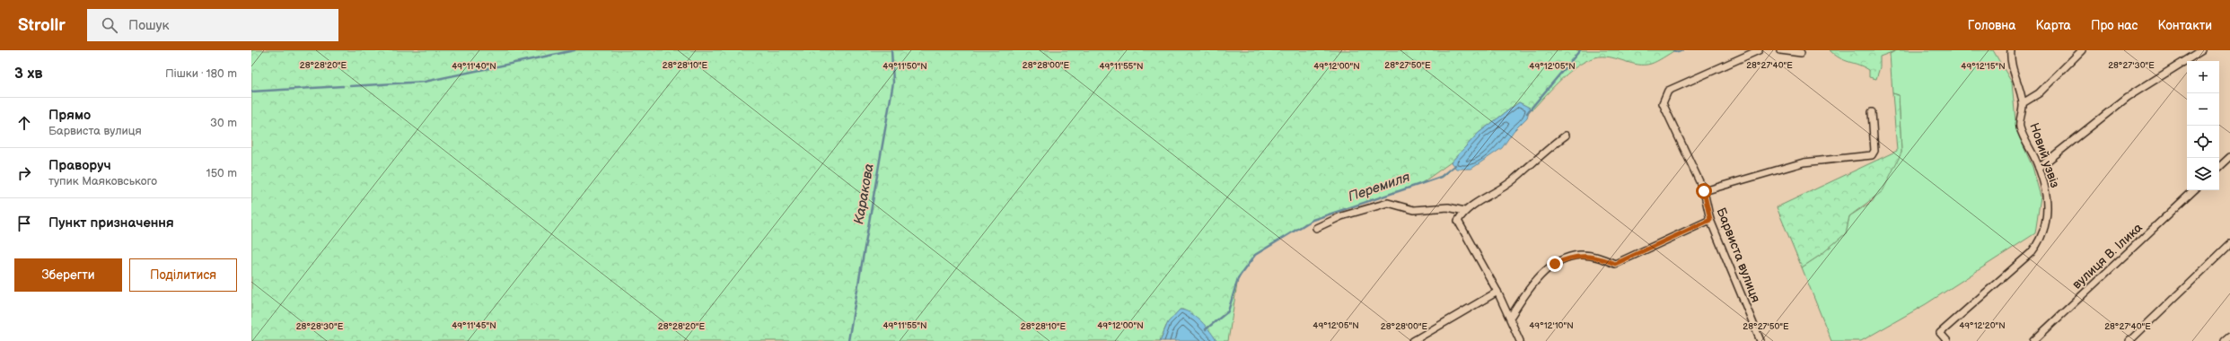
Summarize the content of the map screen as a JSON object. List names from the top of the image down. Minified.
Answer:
{"streets":{"street":["Новий узвіз","Барвиста вулиця","вулиця В. Ілика"]},"water":["Перемиля","Каракова"],"page":{"header":"Strollr","search":"Пошук","nav":["Головна","Карта","Про нас","Контакти"],"heading":["3 хв","Пішки · 180 m"],"map_buttons":["+","−"],"list":[["Прямо","Барвиста вулиця","30 m"],["Праворуч","тупик Маяковського","150 m"],"Пункт призначення"],"buttons":["Зберегти","Поділитися"]},"coordinates":["28°28'20\"E","28°28'10\"E","28°28'00\"E","28°27'50\"E","28°27'40\"E","28°27'30\"E","49°11'40\"N","49°11'50\"N","49°11'55\"N","49°12'00\"N","49°12'05\"N","49°12'15\"N","49°11'45\"N","49°12'10\"N","49°12'20\"N","28°28'30\"E"]}
